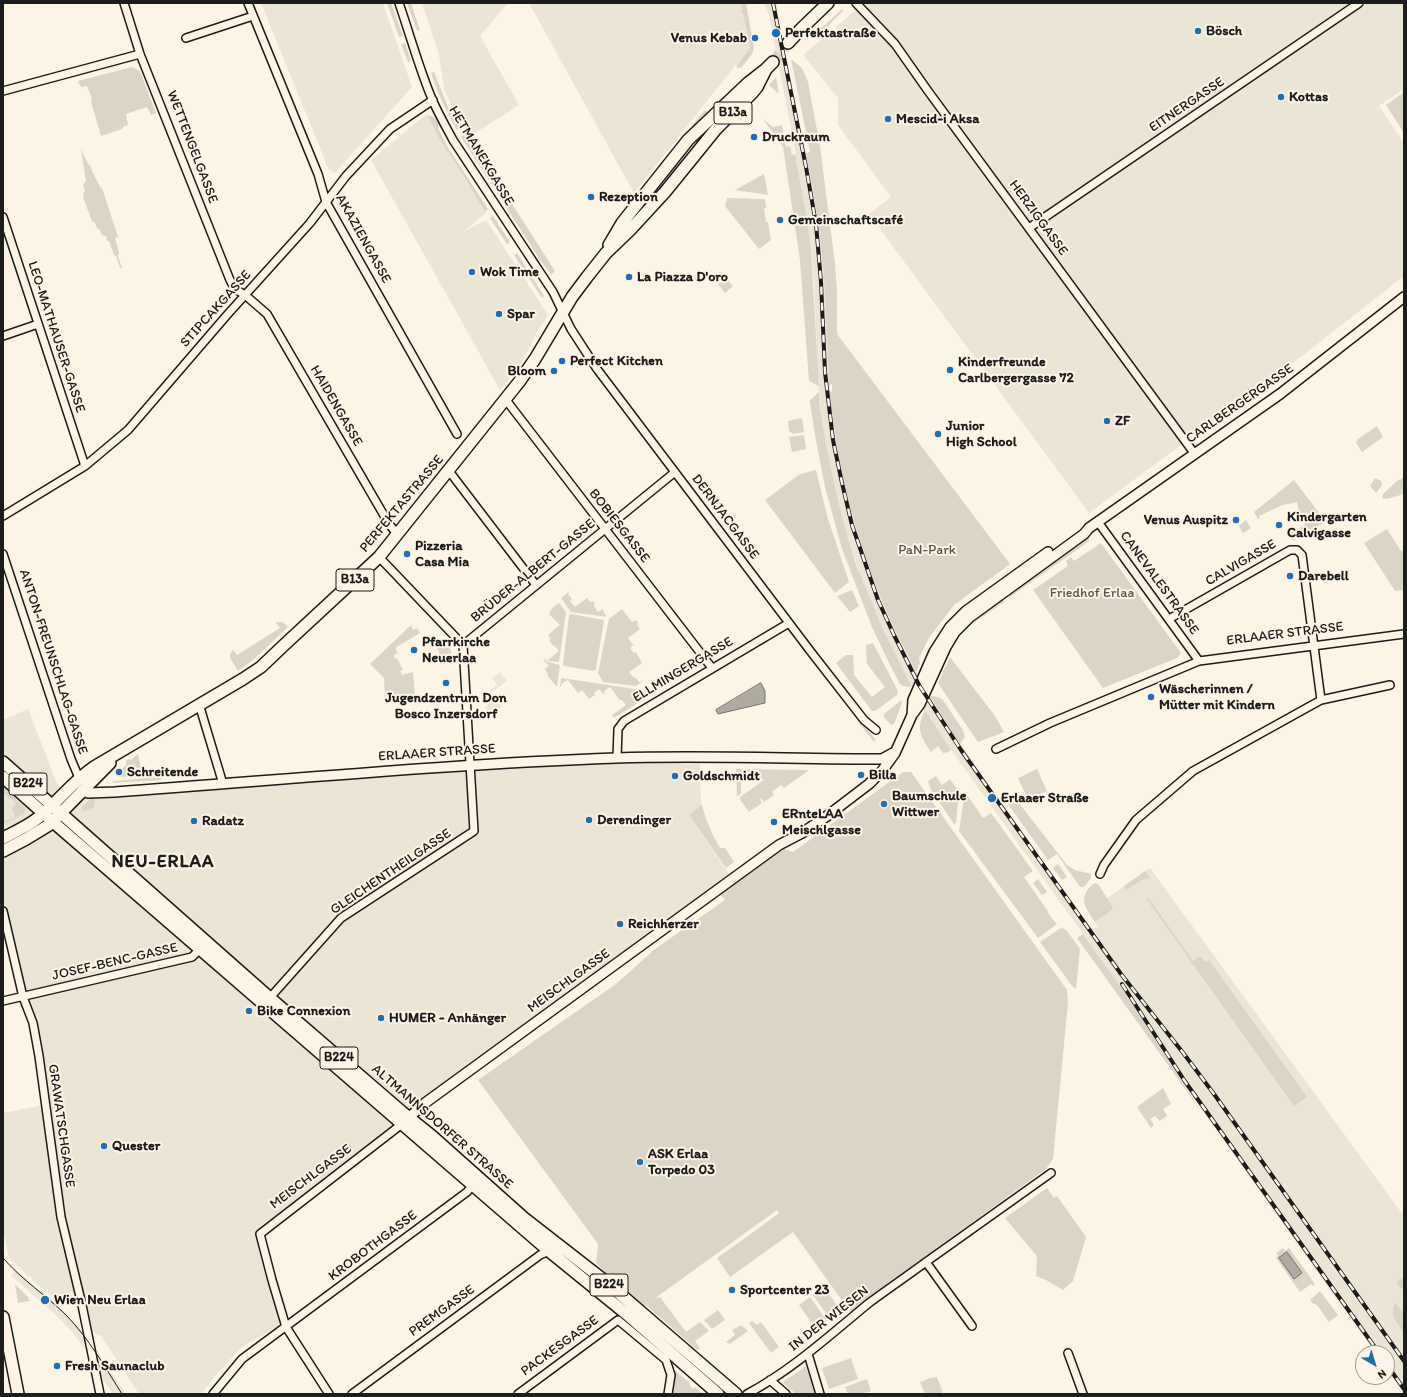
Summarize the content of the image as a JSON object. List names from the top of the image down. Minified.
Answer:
{"streets":{"main road":["B13a","PERFEKTASTRASSE","B224","ALTMANNSDORFER STRASSE"],"street":["EITNERGASSE","WETTENGELGASSE","HETMANEKGASSE","HERZIGGASSE","AKAZIENGASSE","STIPCAKGASSE","LEO-MATHAUSER-GASSE","CARLBERGERGASSE","HAIDENGASSE","DERNJACGASSE","BOBIESGASSE","CALVIGASSE","BRÜDER-ALBERT-GASSE","CANEVALESTRASSE","ERLAAER STRASSE","ANTON-FREUNSCHLAG-GASSE","ELLMINGERGASSE","GLEICHENTHEILGASSE","JOSEF-BENC-GASSE","MEISCHLGASSE","GRAWATSCHGASSE","KROBOTHGASSE","PREMGASSE","IN DER WIESEN","PACKESGASSE"]},"crossings":[["EITNERGASSE","HERZIGGASSE"],["B13a","PERFEKTASTRASSE"],["B13a","ERLAAER STRASSE"],["B13a","ANTON-FREUNSCHLAG-GASSE"],["B13a","ALTMANNSDORFER STRASSE"],["WETTENGELGASSE","STIPCAKGASSE"],["WETTENGELGASSE","HAIDENGASSE"],["HETMANEKGASSE","STIPCAKGASSE"],["HETMANEKGASSE","PERFEKTASTRASSE"],["HETMANEKGASSE","DERNJACGASSE"],["HERZIGGASSE","CARLBERGERGASSE"],["AKAZIENGASSE","STIPCAKGASSE"],["STIPCAKGASSE","LEO-MATHAUSER-GASSE"],["STIPCAKGASSE","HAIDENGASSE"],["CARLBERGERGASSE","CANEVALESTRASSE"],["CARLBERGERGASSE","ERLAAER STRASSE"],["CARLBERGERGASSE","MEISCHLGASSE"],["HAIDENGASSE","PERFEKTASTRASSE"],["PERFEKTASTRASSE","DERNJACGASSE"],["PERFEKTASTRASSE","BOBIESGASSE"],["PERFEKTASTRASSE","ERLAAER STRASSE"],["PERFEKTASTRASSE","ANTON-FREUNSCHLAG-GASSE"],["DERNJACGASSE","BRÜDER-ALBERT-GASSE"],["DERNJACGASSE","ELLMINGERGASSE"],["BOBIESGASSE","BRÜDER-ALBERT-GASSE"],["BOBIESGASSE","ELLMINGERGASSE"],["CALVIGASSE","CANEVALESTRASSE"],["CALVIGASSE","ERLAAER STRASSE"],["CANEVALESTRASSE","ERLAAER STRASSE"],["ERLAAER STRASSE","ELLMINGERGASSE"],["ERLAAER STRASSE","GLEICHENTHEILGASSE"],["ERLAAER STRASSE","MEISCHLGASSE"],["GLEICHENTHEILGASSE","ALTMANNSDORFER STRASSE"],["JOSEF-BENC-GASSE","GRAWATSCHGASSE"],["JOSEF-BENC-GASSE","ALTMANNSDORFER STRASSE"],["MEISCHLGASSE","ALTMANNSDORFER STRASSE"],["MEISCHLGASSE","KROBOTHGASSE"],["ALTMANNSDORFER STRASSE","KROBOTHGASSE"],["ALTMANNSDORFER STRASSE","PREMGASSE"]],"districts":["NEU-ERLAA"],"parks":["PaN-Park","Friedhof Erlaa"],"places":["Bösch","Perfektastraße","Venus Kebab","Kottas","Mescid-i Aksa","Druckraum","Rezeption","Gemeinschaftscafé","Wok Time","La Piazza D'oro","Spar","Perfect Kitchen","Kinderfreunde Carlbergergasse 72","Bloom","ZF","Junior High School","Venus Auspitz","Kindergarten Calvigasse","Pizzeria Casa Mia","Darebell","Pfarrkirche Neuerlaa","Jugendzentrum Don Bosco Inzersdorf","Wäscherinnen / Mütter mit Kindern","Schreitende","Billa","Goldschmidt","Erlaaer Straße","Baumschule Wittwer","Derendinger","Radatz","ERnteLAA Meischlgasse","Reichherzer","Bike Connexion","HUMER - Anhänger","Quester","ASK Erlaa Torpedo 03","Sportcenter 23","Wien Neu Erlaa","Fresh Saunaclub"],"north":"bottom right"}
